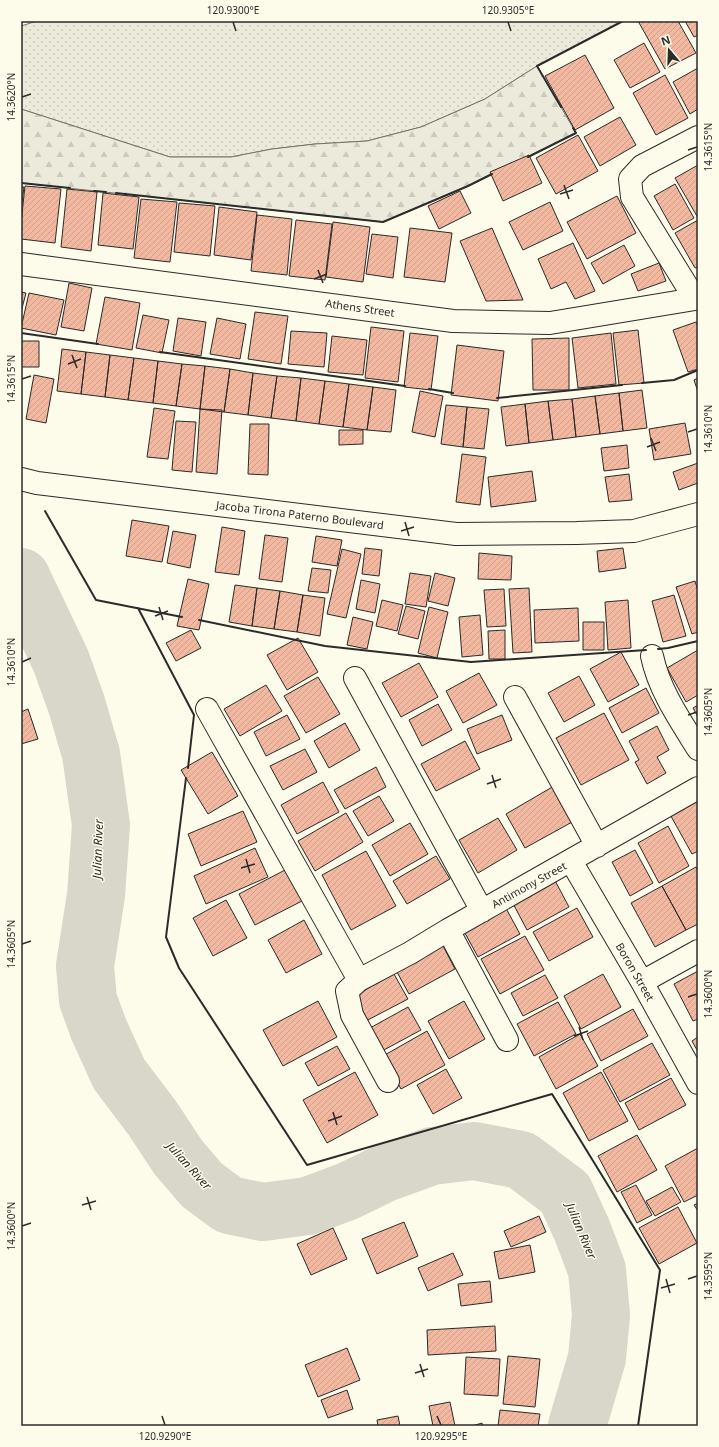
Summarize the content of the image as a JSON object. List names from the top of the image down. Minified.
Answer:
{"streets":{"street":["Athens Street","Jacoba Tirona Paterno Boulevard","Antimony Street","Boron Street"]},"crossings":[["Antimony Street","Boron Street"]],"water":["Julian River"],"north":"top","coordinates":["120.9300°E","120.9305°E","14.3620°N","14.3615°N","14.3610°N","14.3605°N","14.3600°N","14.3595°N","120.9290°E","120.9295°E"]}
